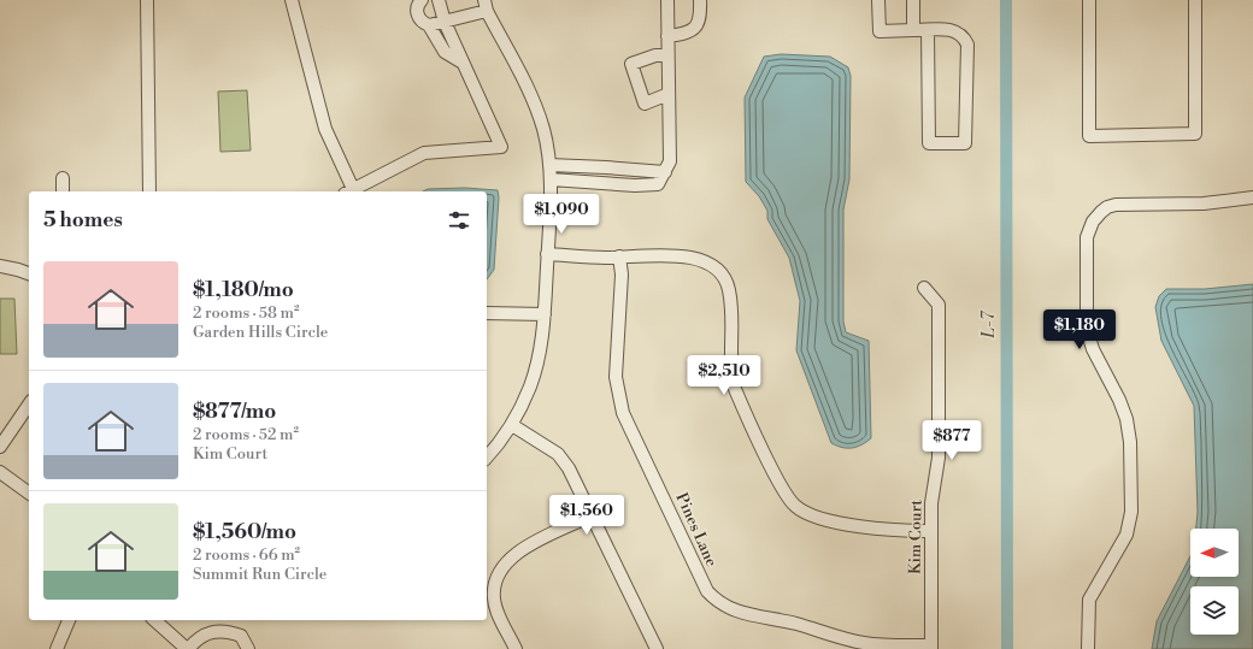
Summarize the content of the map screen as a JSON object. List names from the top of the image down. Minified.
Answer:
{"streets":{"street":["Pines Lane","Kim Court"]},"crossings":[["Pines Lane","Kim Court"]],"water":["L-7"],"north":"left","page":{"heading":"5 homes","price":["$1,090","$1,180","$2,510","$877","$1,560"],"list":[{"name":"$1,180/mo","note":"2 rooms · 58 m² · Garden Hills Circle"},{"name":"$877/mo","note":"2 rooms · 52 m² · Kim Court"},{"name":"$1,560/mo","note":"2 rooms · 66 m² · Summit Run Circle"}]}}
